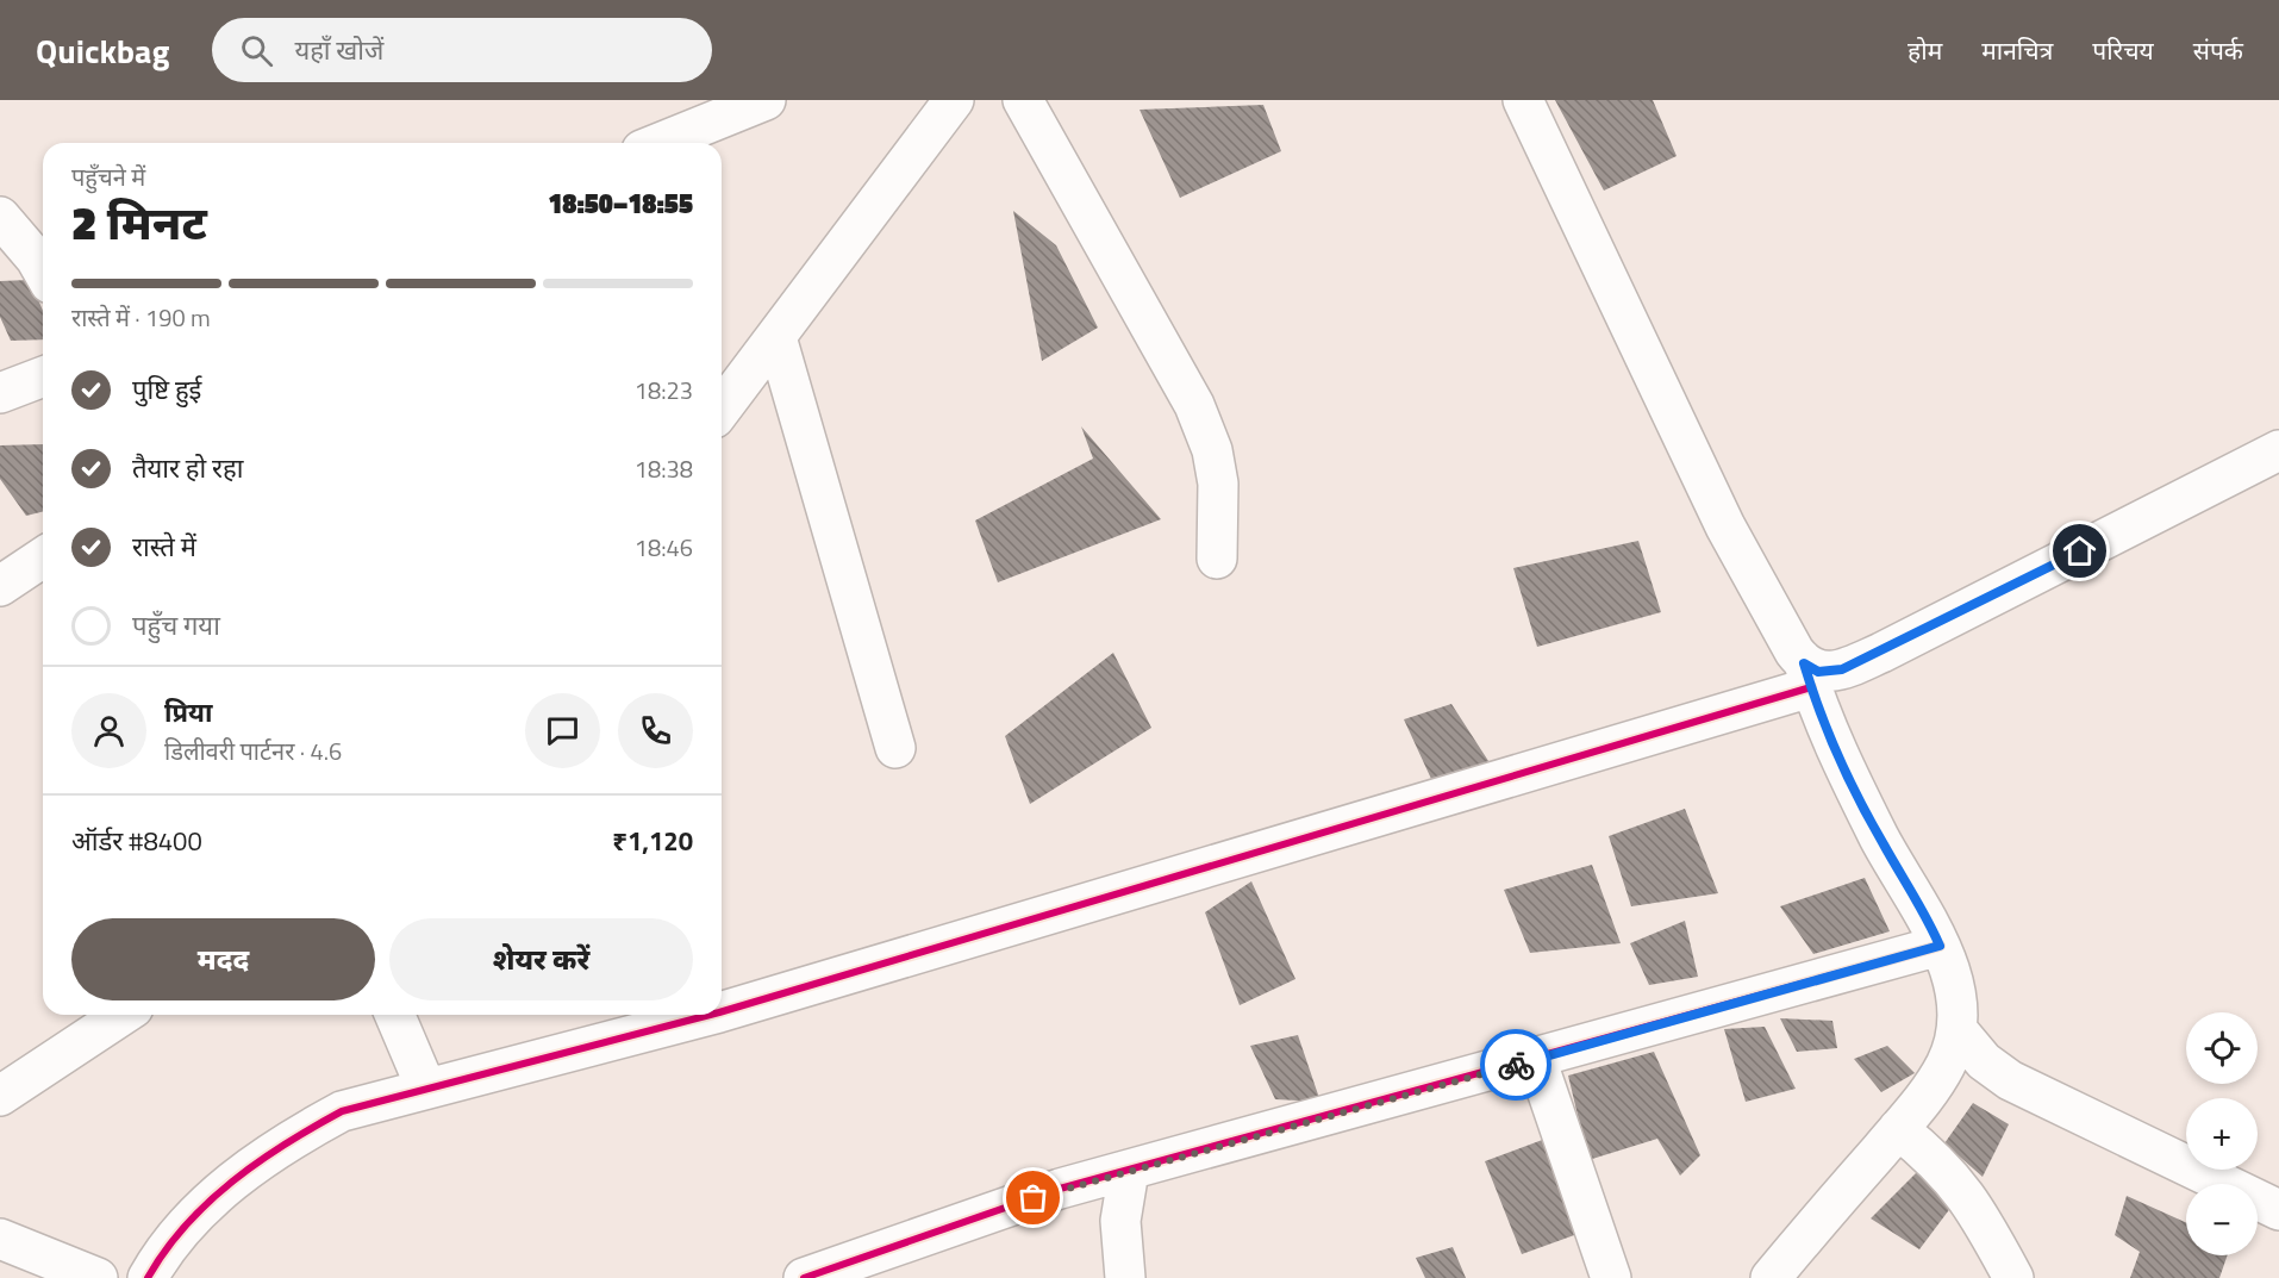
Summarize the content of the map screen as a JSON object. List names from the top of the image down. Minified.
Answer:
{"page":{"header":"Quickbag","search":"यहाँ खोजें","nav":["होम","मानचित्र","परिचय","संपर्क"],"heading":["2 मिनट","पहुँचने में","18:50–18:55"],"panel":["प्रिया","डिलीवरी पार्टनर · 4.6","ऑर्डर #8400","₹1,120"],"bar":"रास्ते में · 190 m","list":[["पुष्टि हुई","18:23"],["तैयार हो रहा","18:38"],["रास्ते में","18:46"],"पहुँच गया"],"buttons":["मदद","शेयर करें"],"map_buttons":["+","−"]}}
